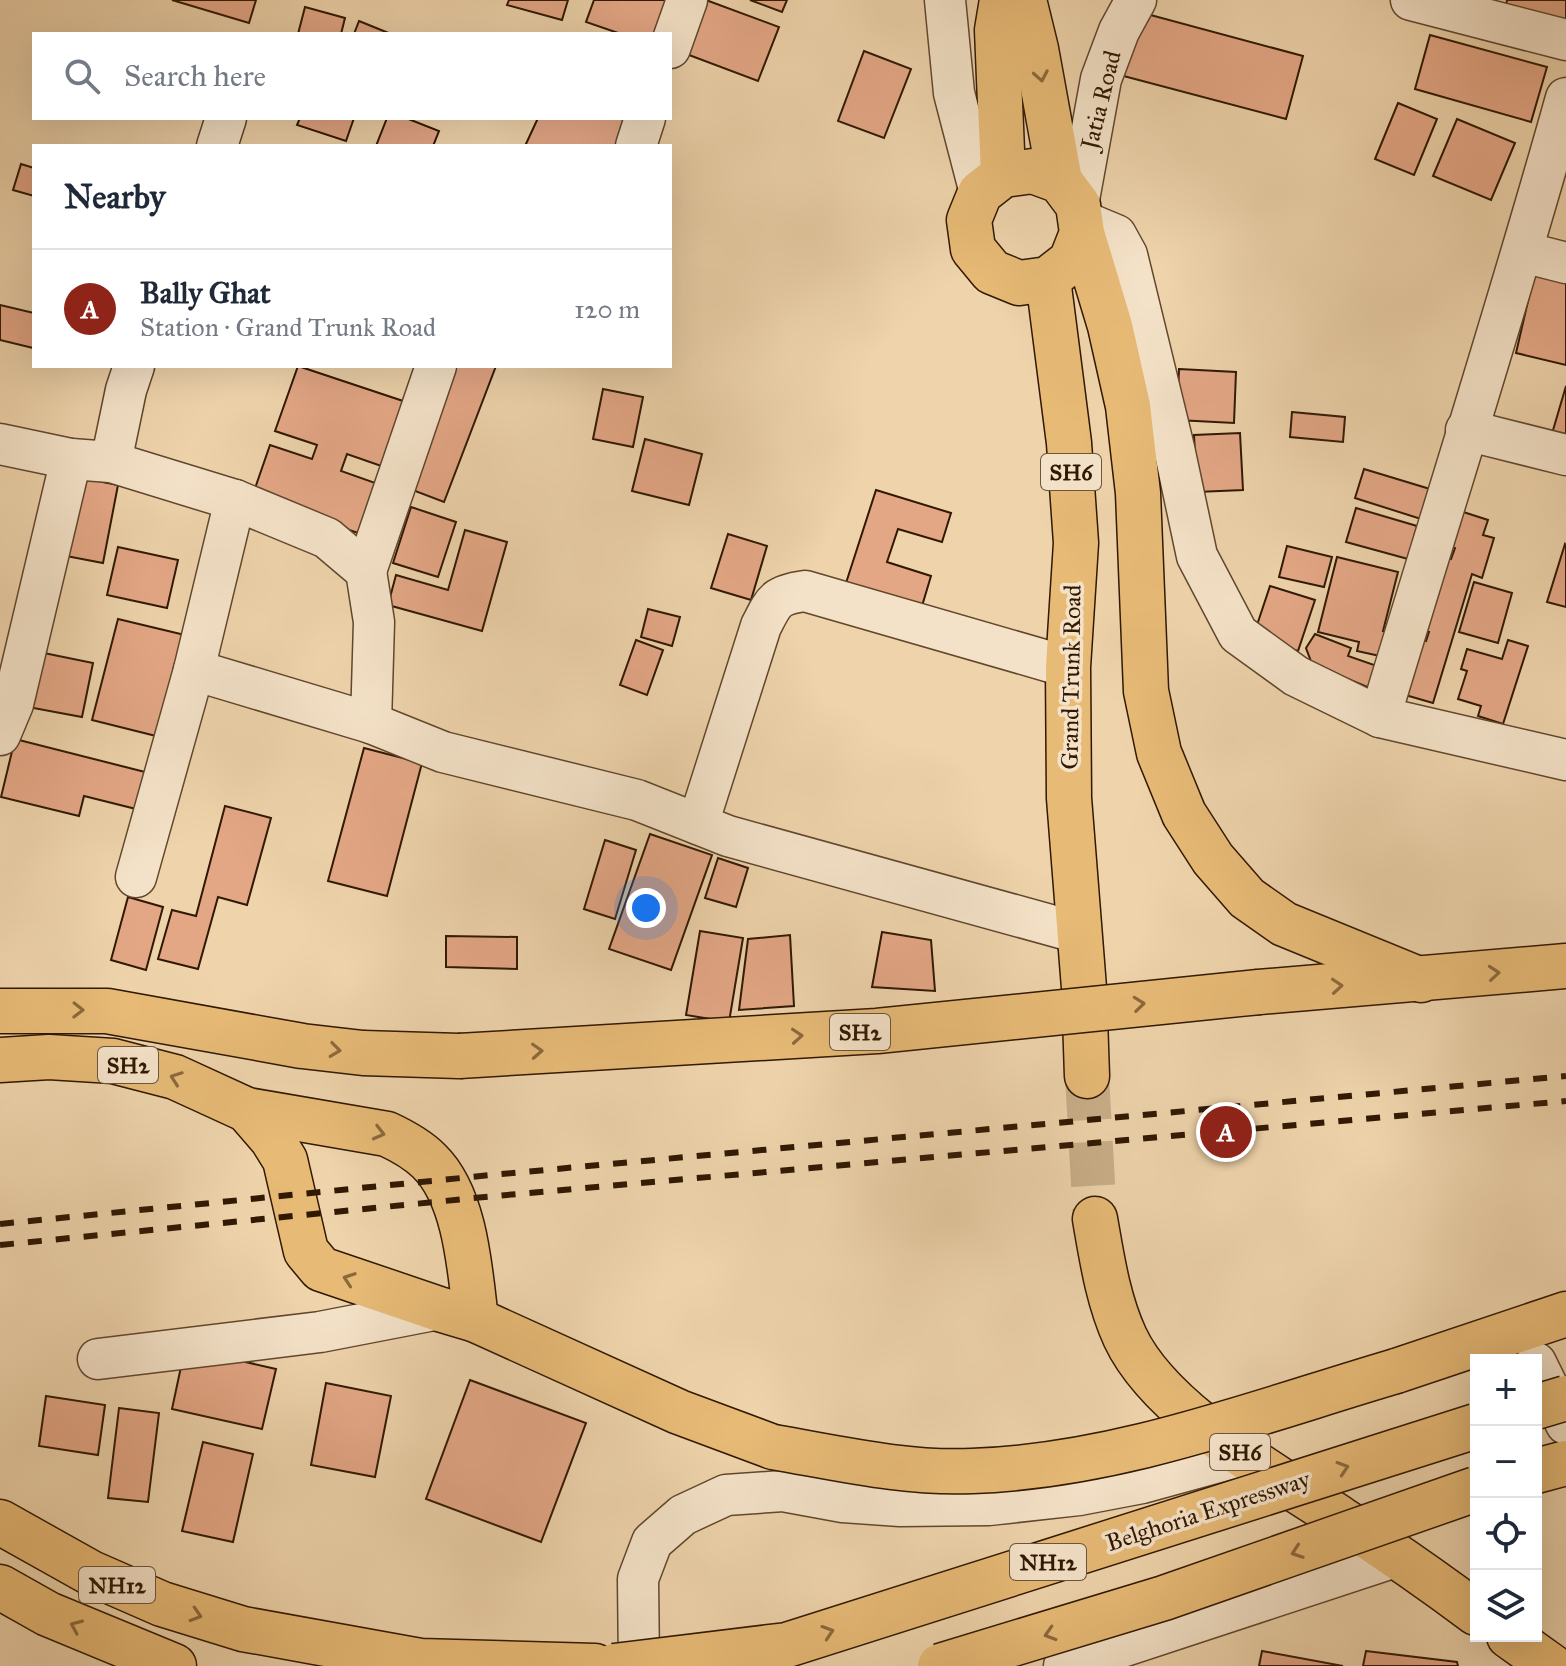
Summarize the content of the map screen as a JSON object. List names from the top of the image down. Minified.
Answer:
{"streets":{"main road":["SH6","Grand Trunk Road","SH2","Belghoria Expressway","NH12"],"street":["Jatia Road"]},"crossings":[["Jatia Road","Grand Trunk Road"]],"page":{"search":"Search here","heading":"Nearby","list":[{"mark":"A","name":"Bally Ghat","note":"Station · Grand Trunk Road","value":"120 m"}],"pins":"A","map_buttons":["+","−"]}}
